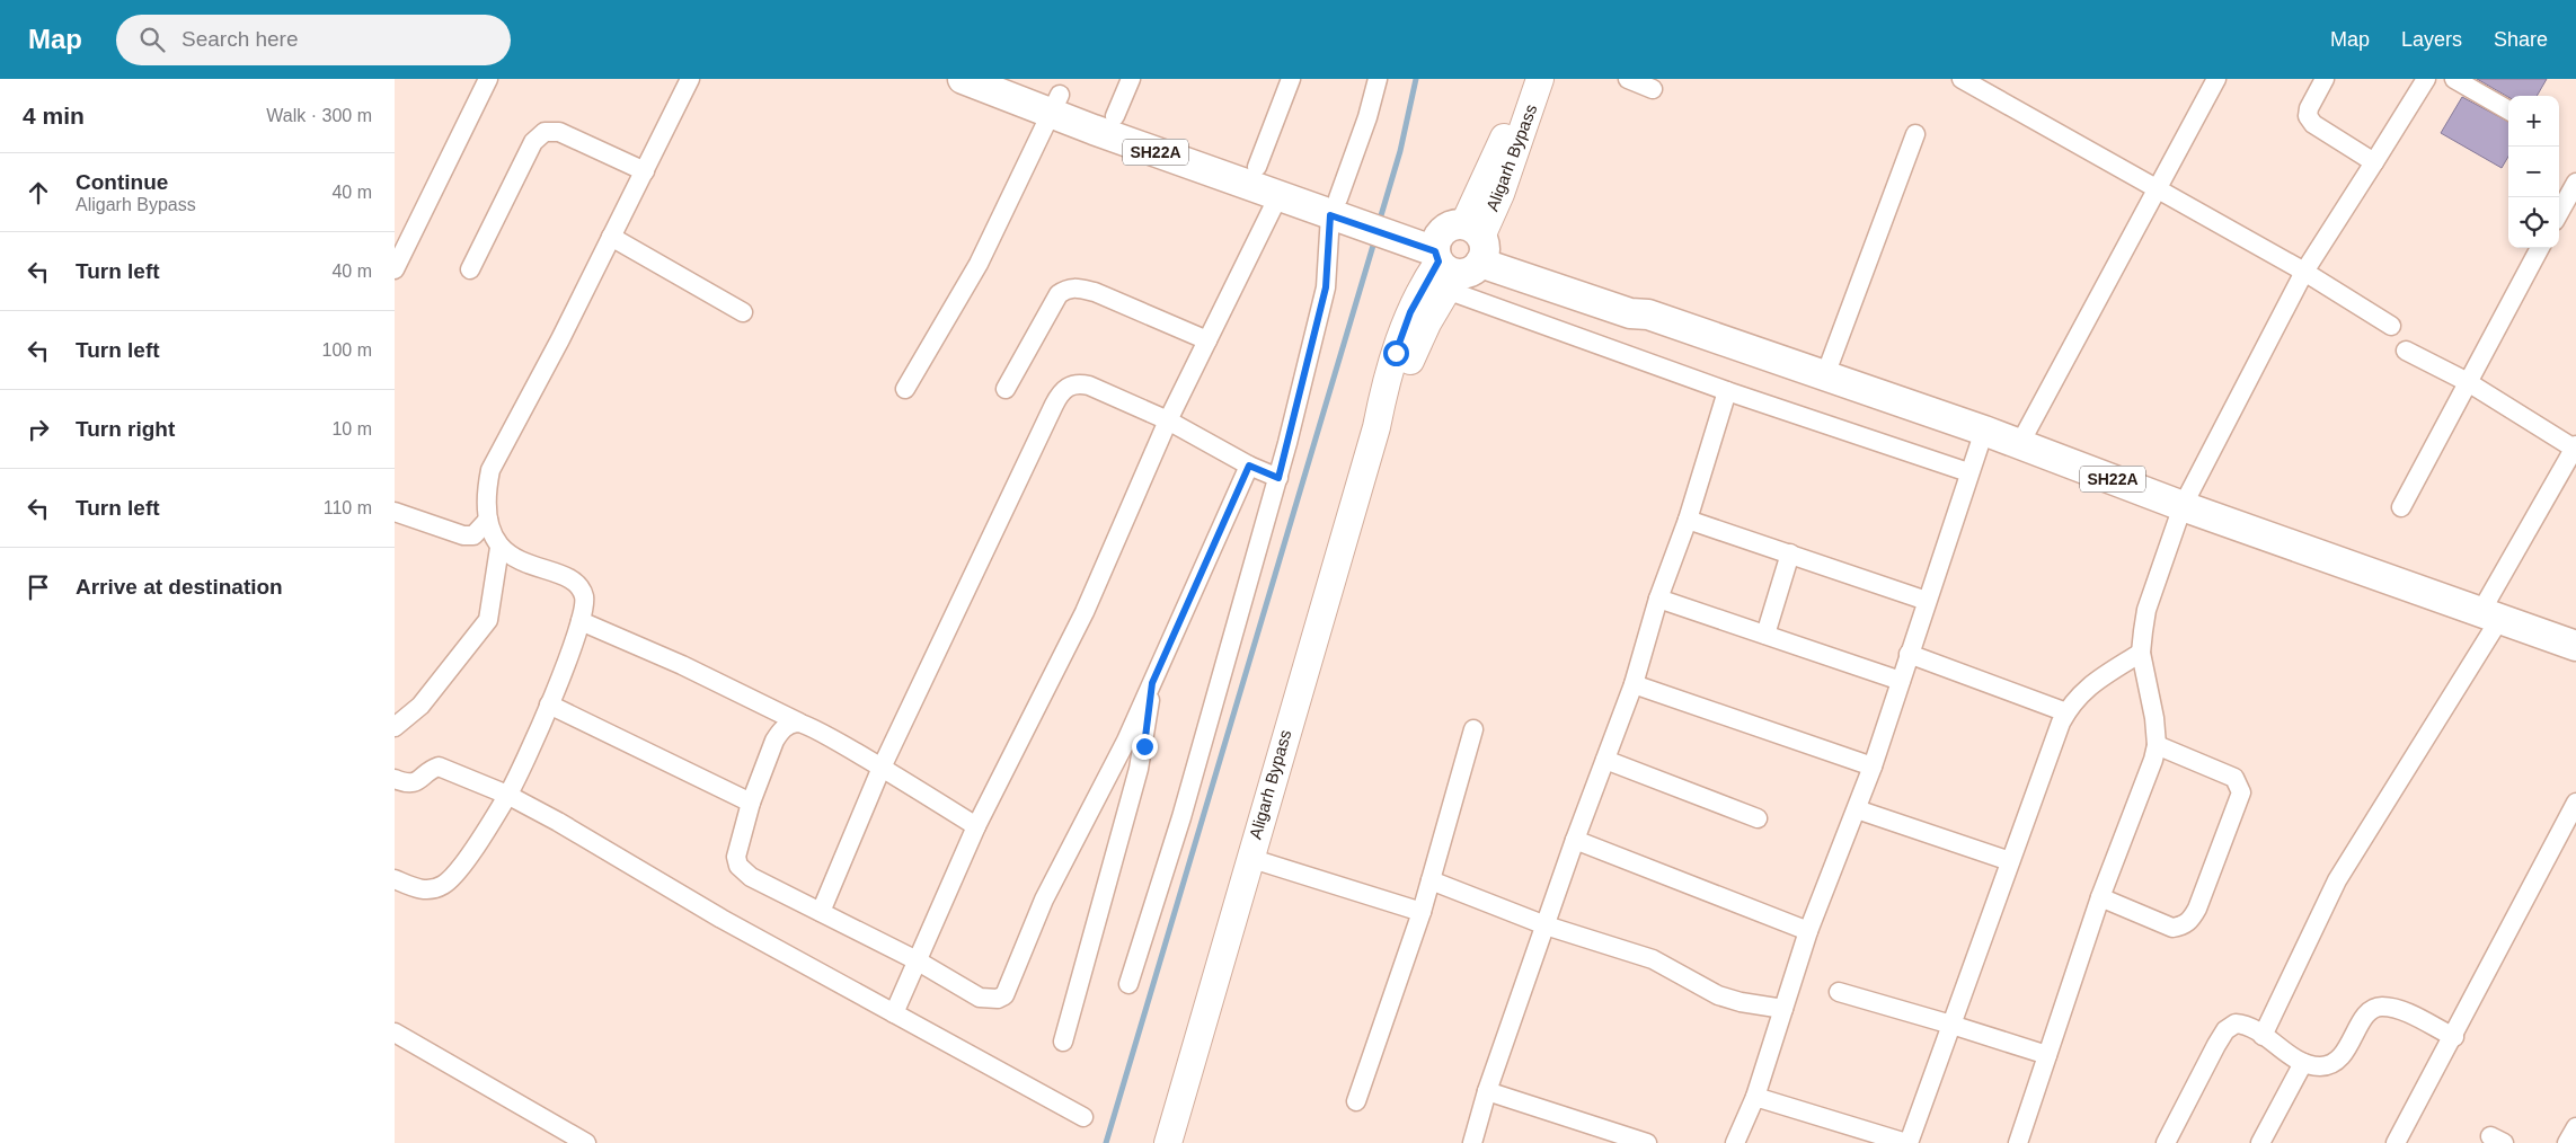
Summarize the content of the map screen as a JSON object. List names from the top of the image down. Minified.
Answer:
{"streets":{"main road":["SH22A","Aligarh Bypass"]},"crossings":[["SH22A","Aligarh Bypass"]],"page":{"header":"Map","search":"Search here","nav":["Map","Layers","Share"],"heading":["4 min","Walk · 300 m"],"map_buttons":["+","−"],"list":[["Continue","Aligarh Bypass","40 m"],["Turn left","40 m"],["Turn left","100 m"],["Turn right","10 m"],["Turn left","110 m"],"Arrive at destination"]}}
